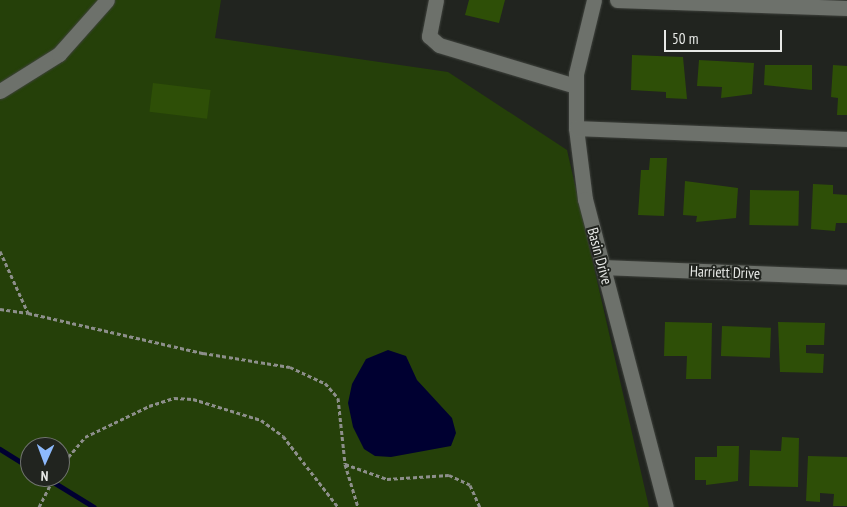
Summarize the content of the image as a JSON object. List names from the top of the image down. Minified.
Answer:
{"streets":{"street":["Basin Drive","Harriett Drive"]},"crossings":[["Basin Drive","Harriett Drive"]],"scale_bar":"50 m","north":"bottom"}
